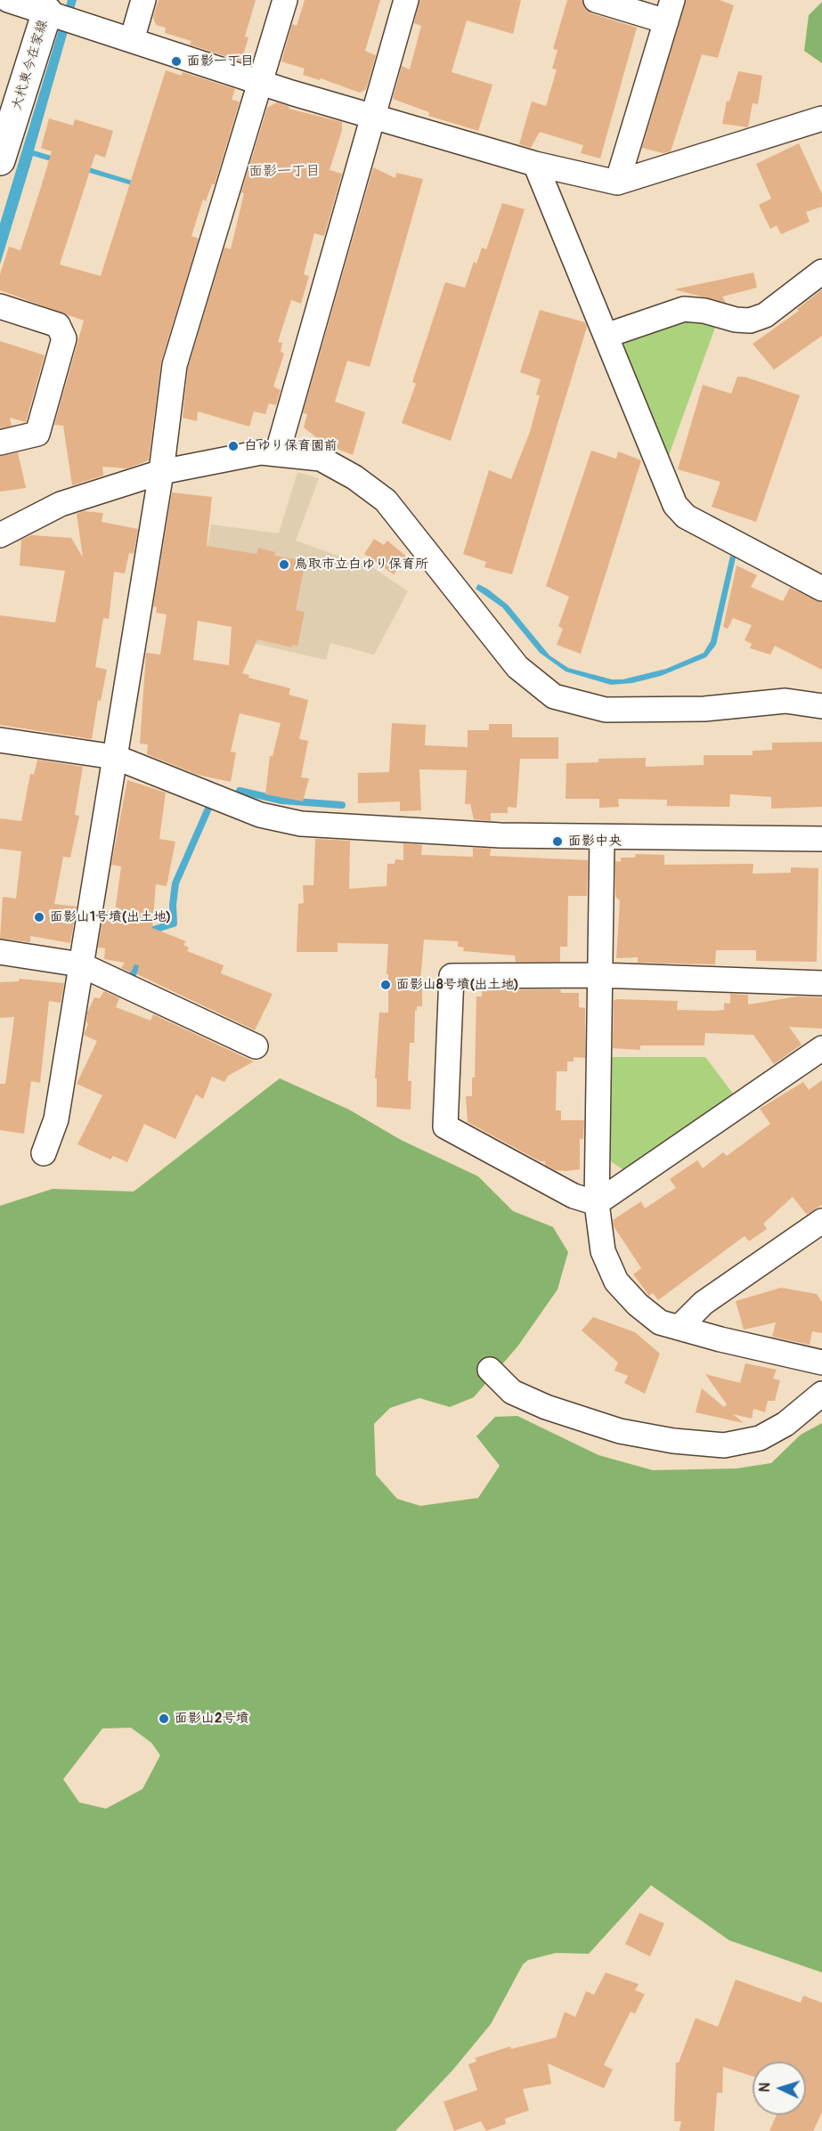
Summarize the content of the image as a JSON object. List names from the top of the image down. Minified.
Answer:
{"streets":{"street":["大杙東今在家線"]},"districts":["面影一丁目"],"places":["面影一丁目","白ゆり保育園前","鳥取市立白ゆり保育所","面影中央","面影山1号墳(出土地)","面影山8号墳(出土地)","面影山2号墳"],"north":"left"}
